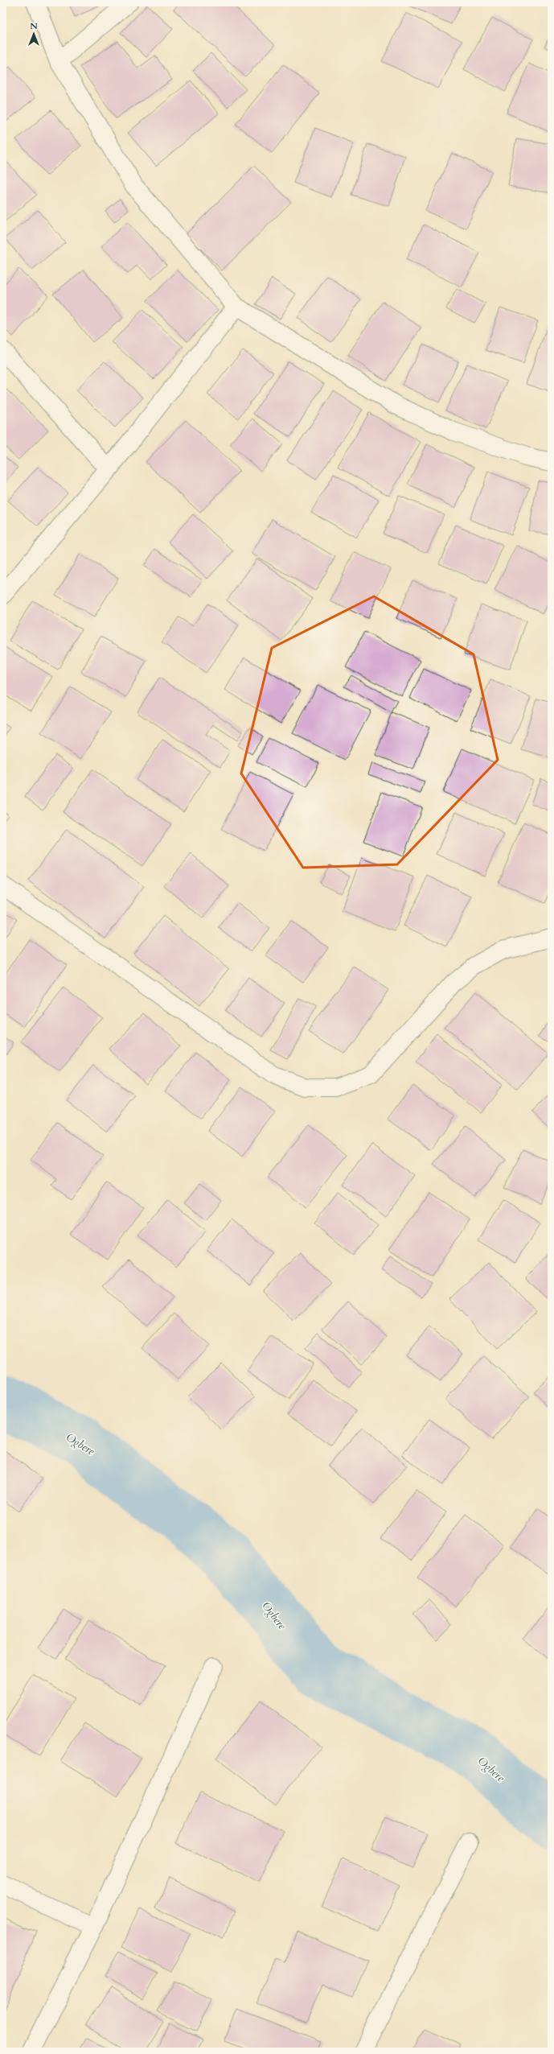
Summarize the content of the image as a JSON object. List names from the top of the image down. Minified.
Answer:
{"water":["Ogbere"],"north":"top"}
